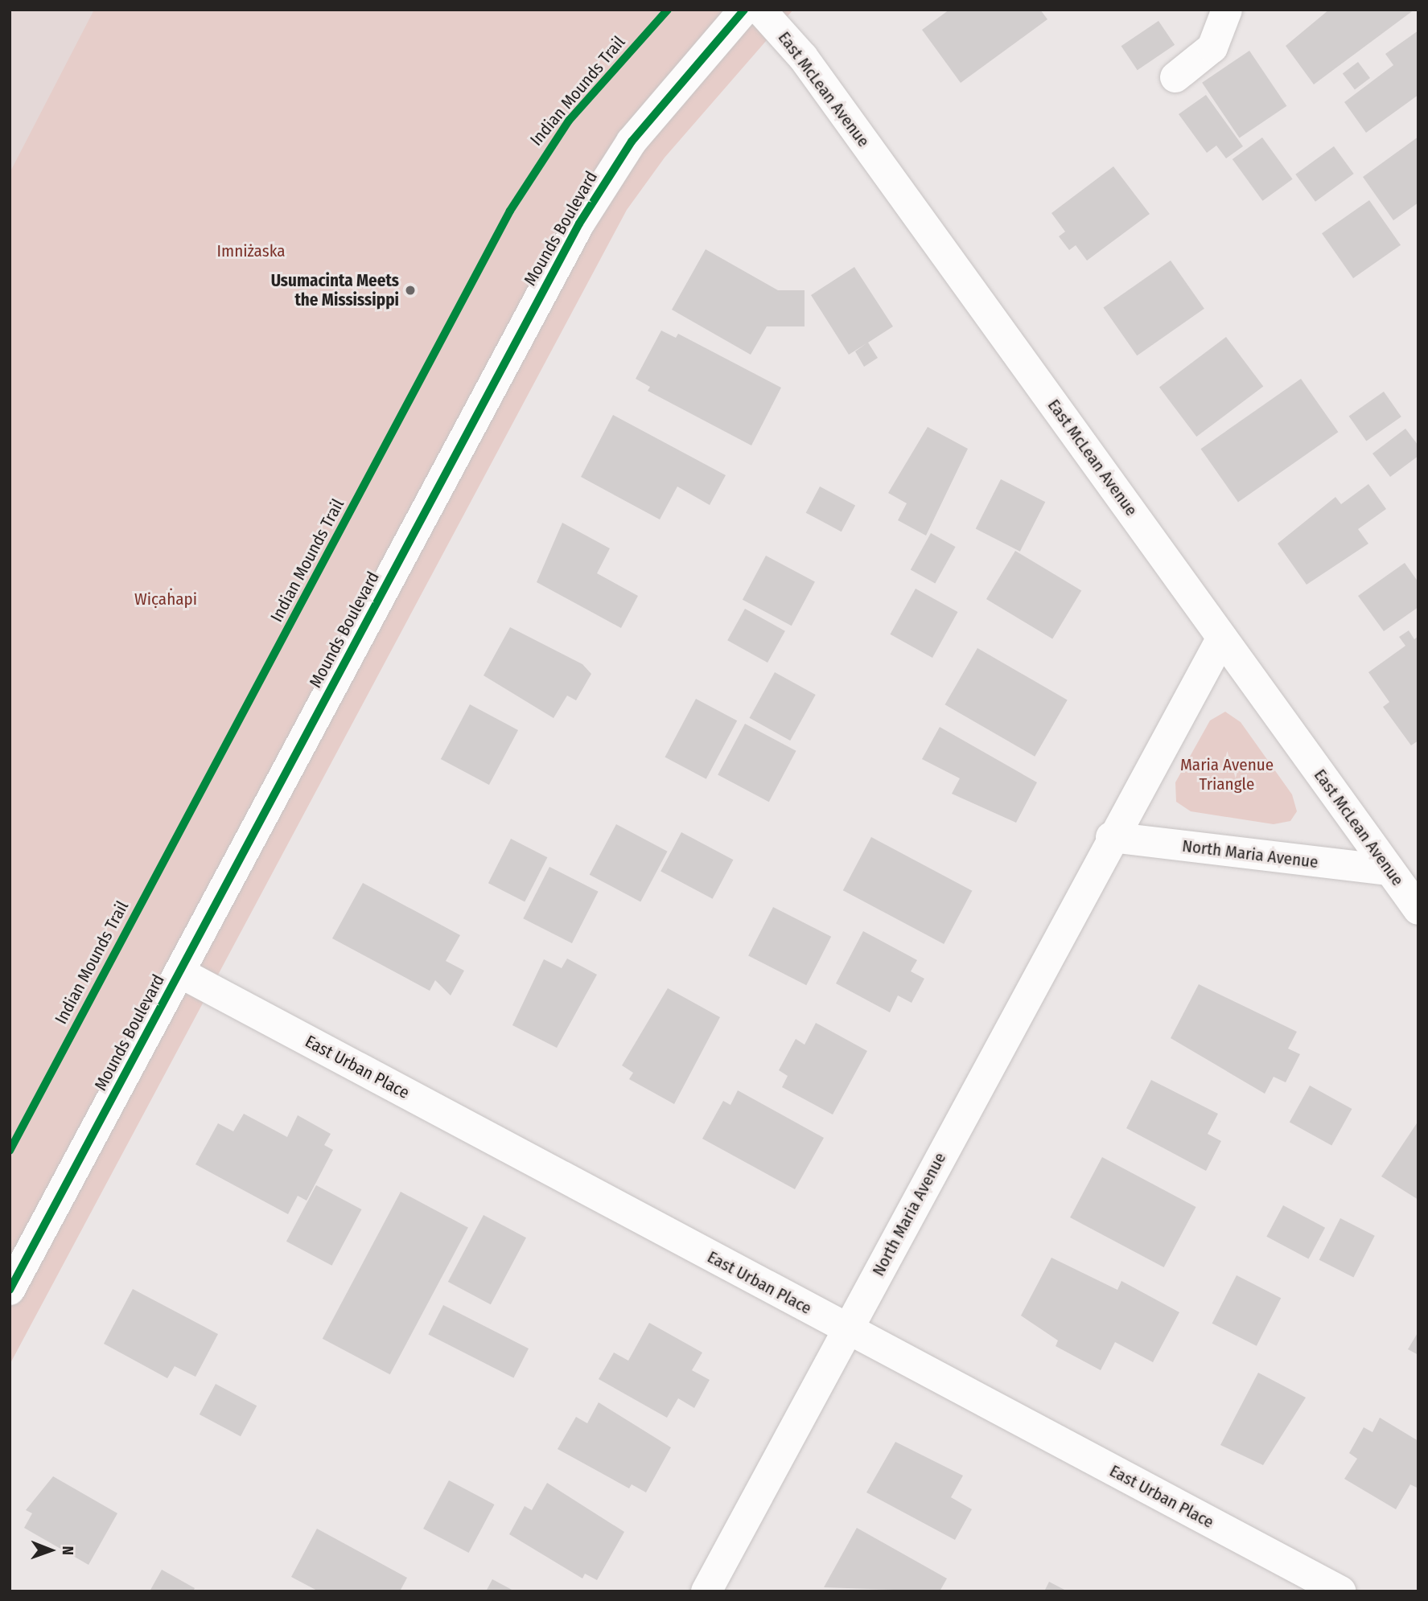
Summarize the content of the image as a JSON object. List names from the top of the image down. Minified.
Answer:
{"streets":{"street":["East McLean Avenue","Mounds Boulevard","North Maria Avenue","East Urban Place"],"cycle path":["Indian Mounds Trail"]},"crossings":[["East McLean Avenue","North Maria Avenue"],["Mounds Boulevard","East Urban Place"],["North Maria Avenue","East Urban Place"]],"parks":["Imniżaska","Wic̣aḣapi","Maria Avenue Triangle"],"places":["Usumacinta Meets the Mississippi"],"north":"right"}
